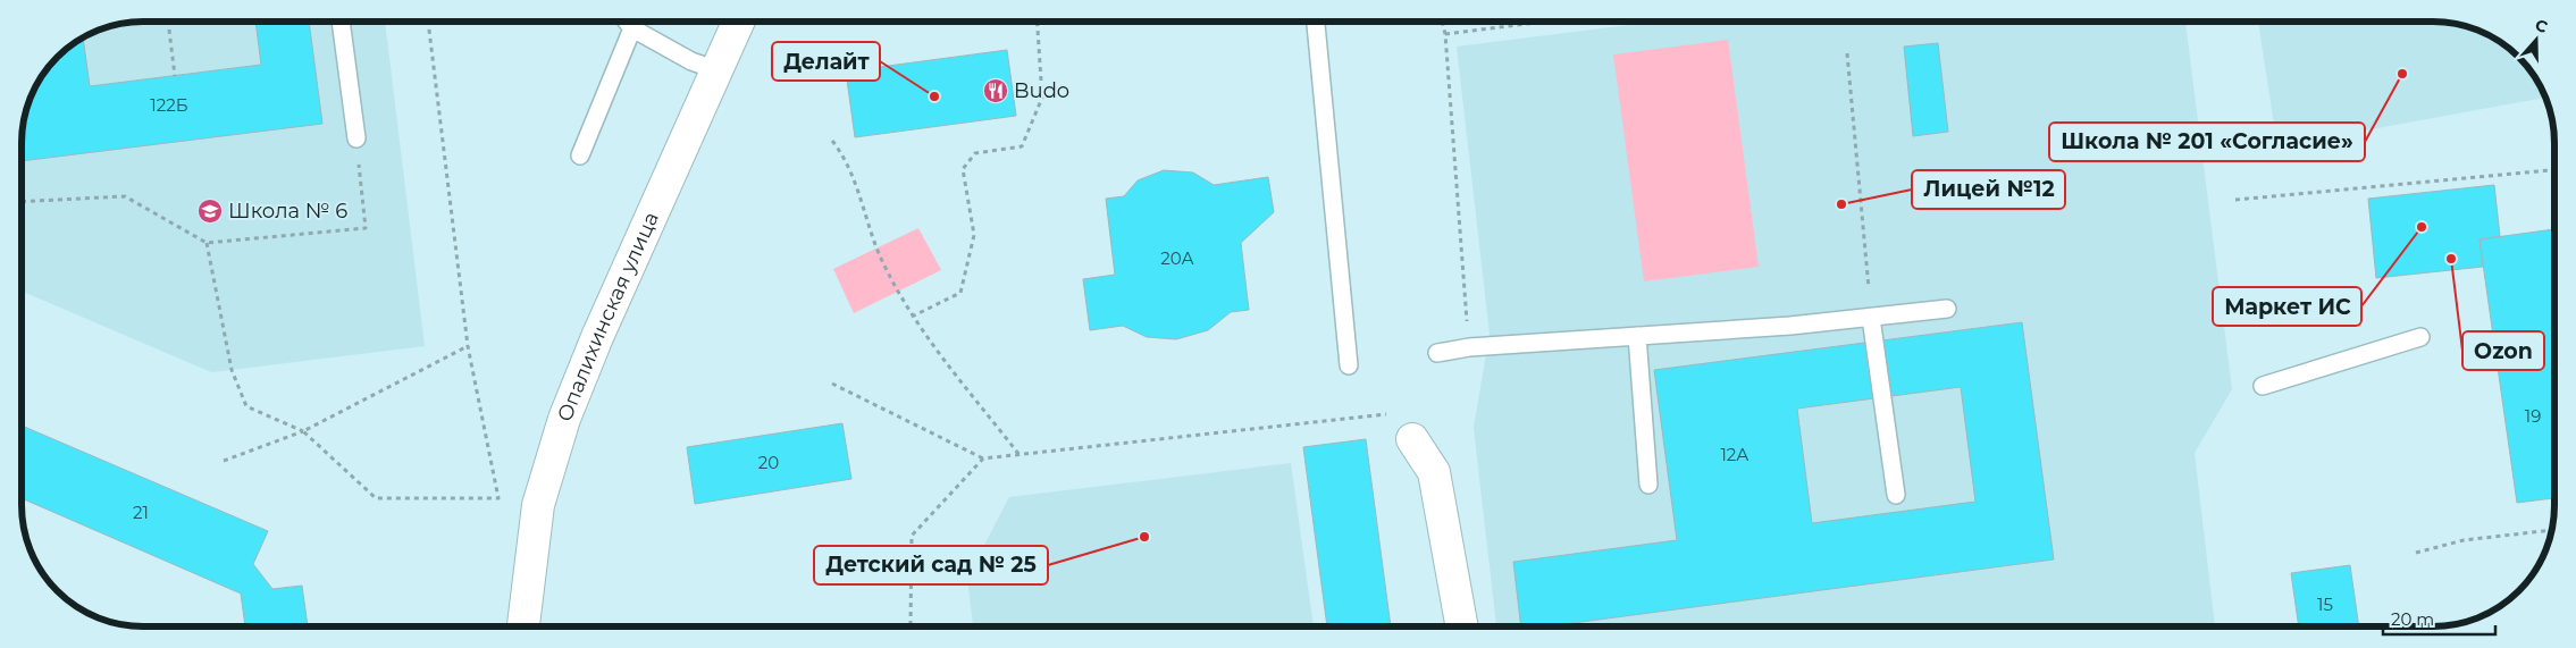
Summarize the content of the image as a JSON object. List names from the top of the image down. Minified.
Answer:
{"streets":{"street":["Опалихинская улица"]},"places":{"other":["Школа № 201 «Согласие»","Делайт","Лицей №12","Маркет ИС","Ozon","Детский сад № 25"],"restaurant":["Budo"],"school or university":["Школа № 6"]},"house_numbers":["122Б","20А","19","12А","20","21","15"],"scale_bar":"20 m","north":"top"}
